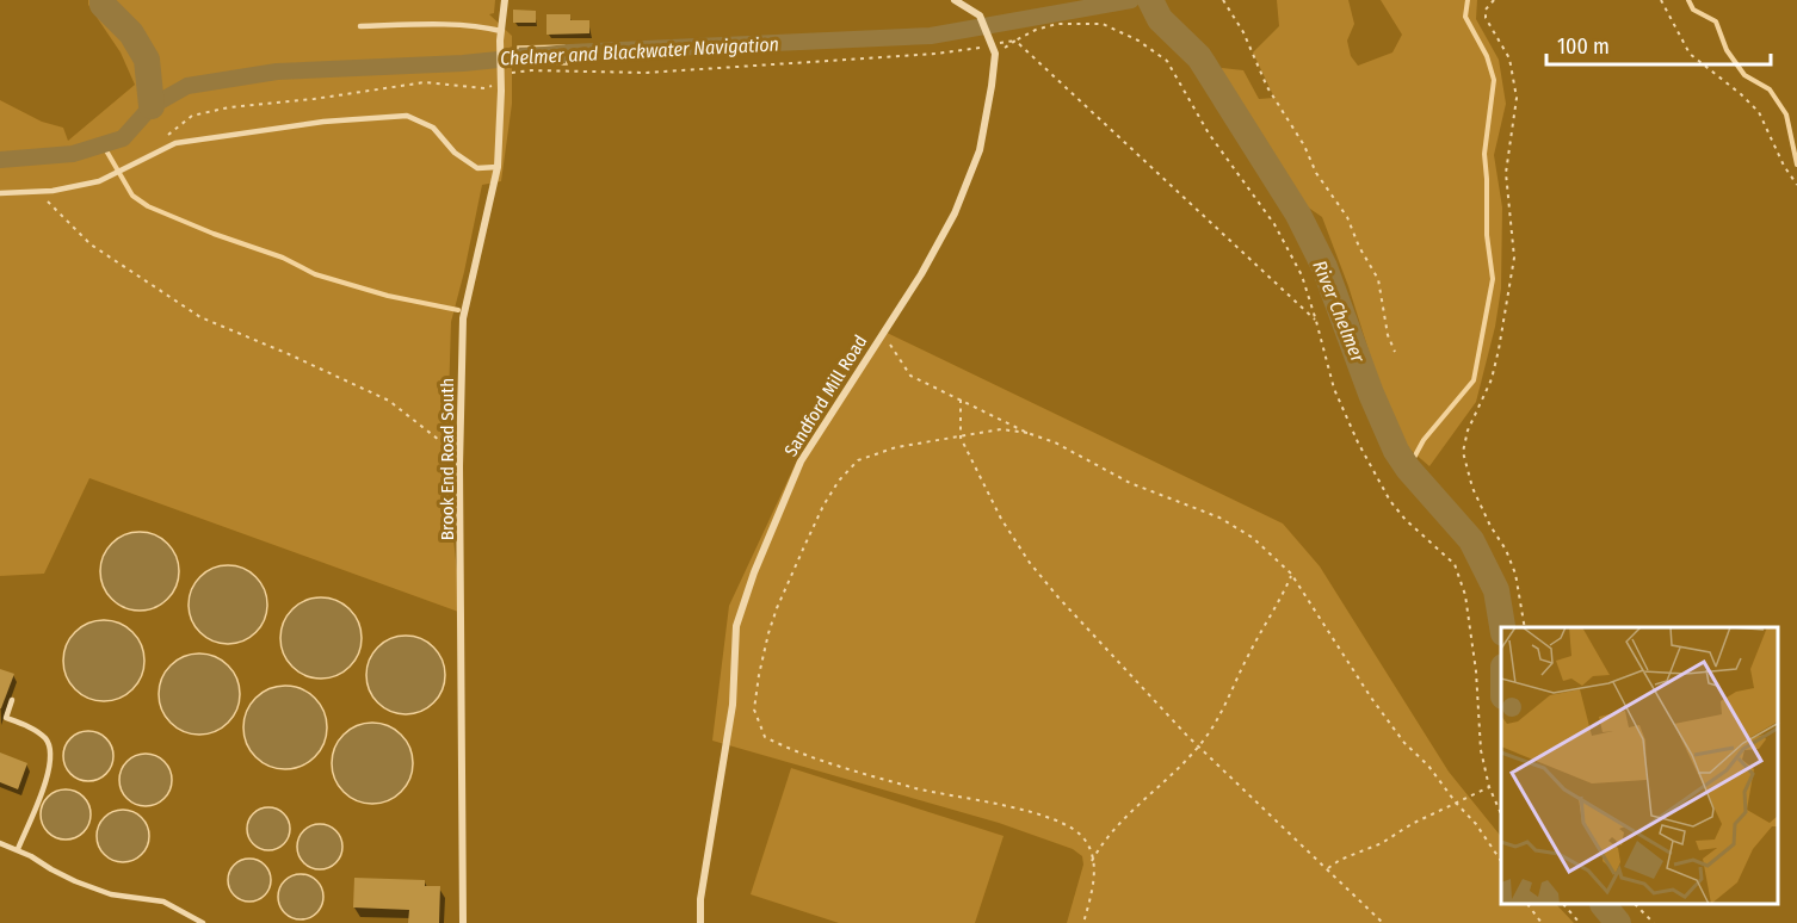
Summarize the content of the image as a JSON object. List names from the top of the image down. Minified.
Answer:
{"streets":{"street":["Sandford Mill Road","Brook End Road South"]},"water":["Chelmer and Blackwater Navigation","River Chelmer"],"scale_bar":"100 m"}
